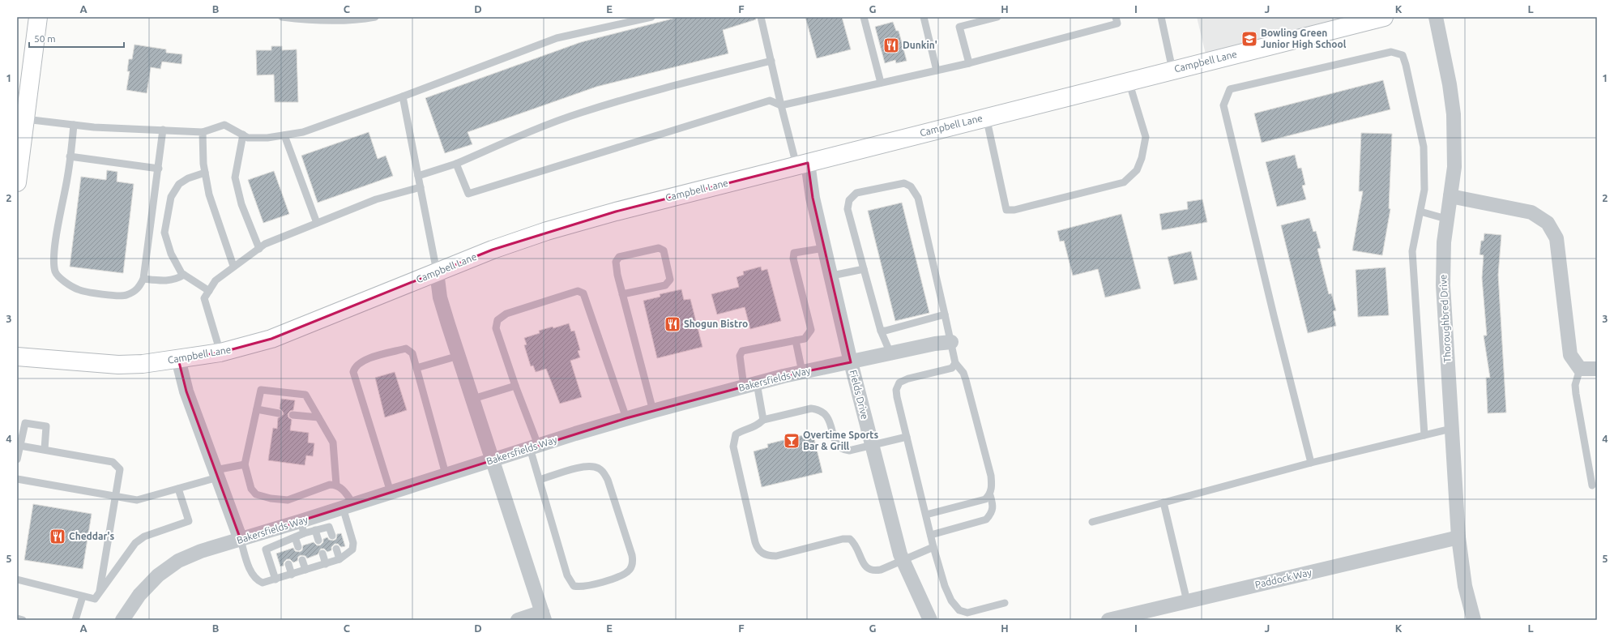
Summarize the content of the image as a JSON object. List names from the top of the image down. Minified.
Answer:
{"streets":{"main road":["Campbell Lane"],"street":["Thoroughbred Drive","Bakersfields Way","Fields Drive","Paddock Way"]},"crossings":[["Campbell Lane","Fields Drive"],["Thoroughbred Drive","Paddock Way"],["Bakersfields Way","Fields Drive"]],"places":{"school or university":["Bowling Green Junior High School"],"restaurant":["Dunkin'","Shogun Bistro","Cheddar's"],"bar":["Overtime Sports Bar & Grill"]},"scale_bar":"50 m","grid":{"columns":["A","B","C","D","E","F","G","H","I","J","K","L"],"rows":["1","2","3","4","5"]}}
